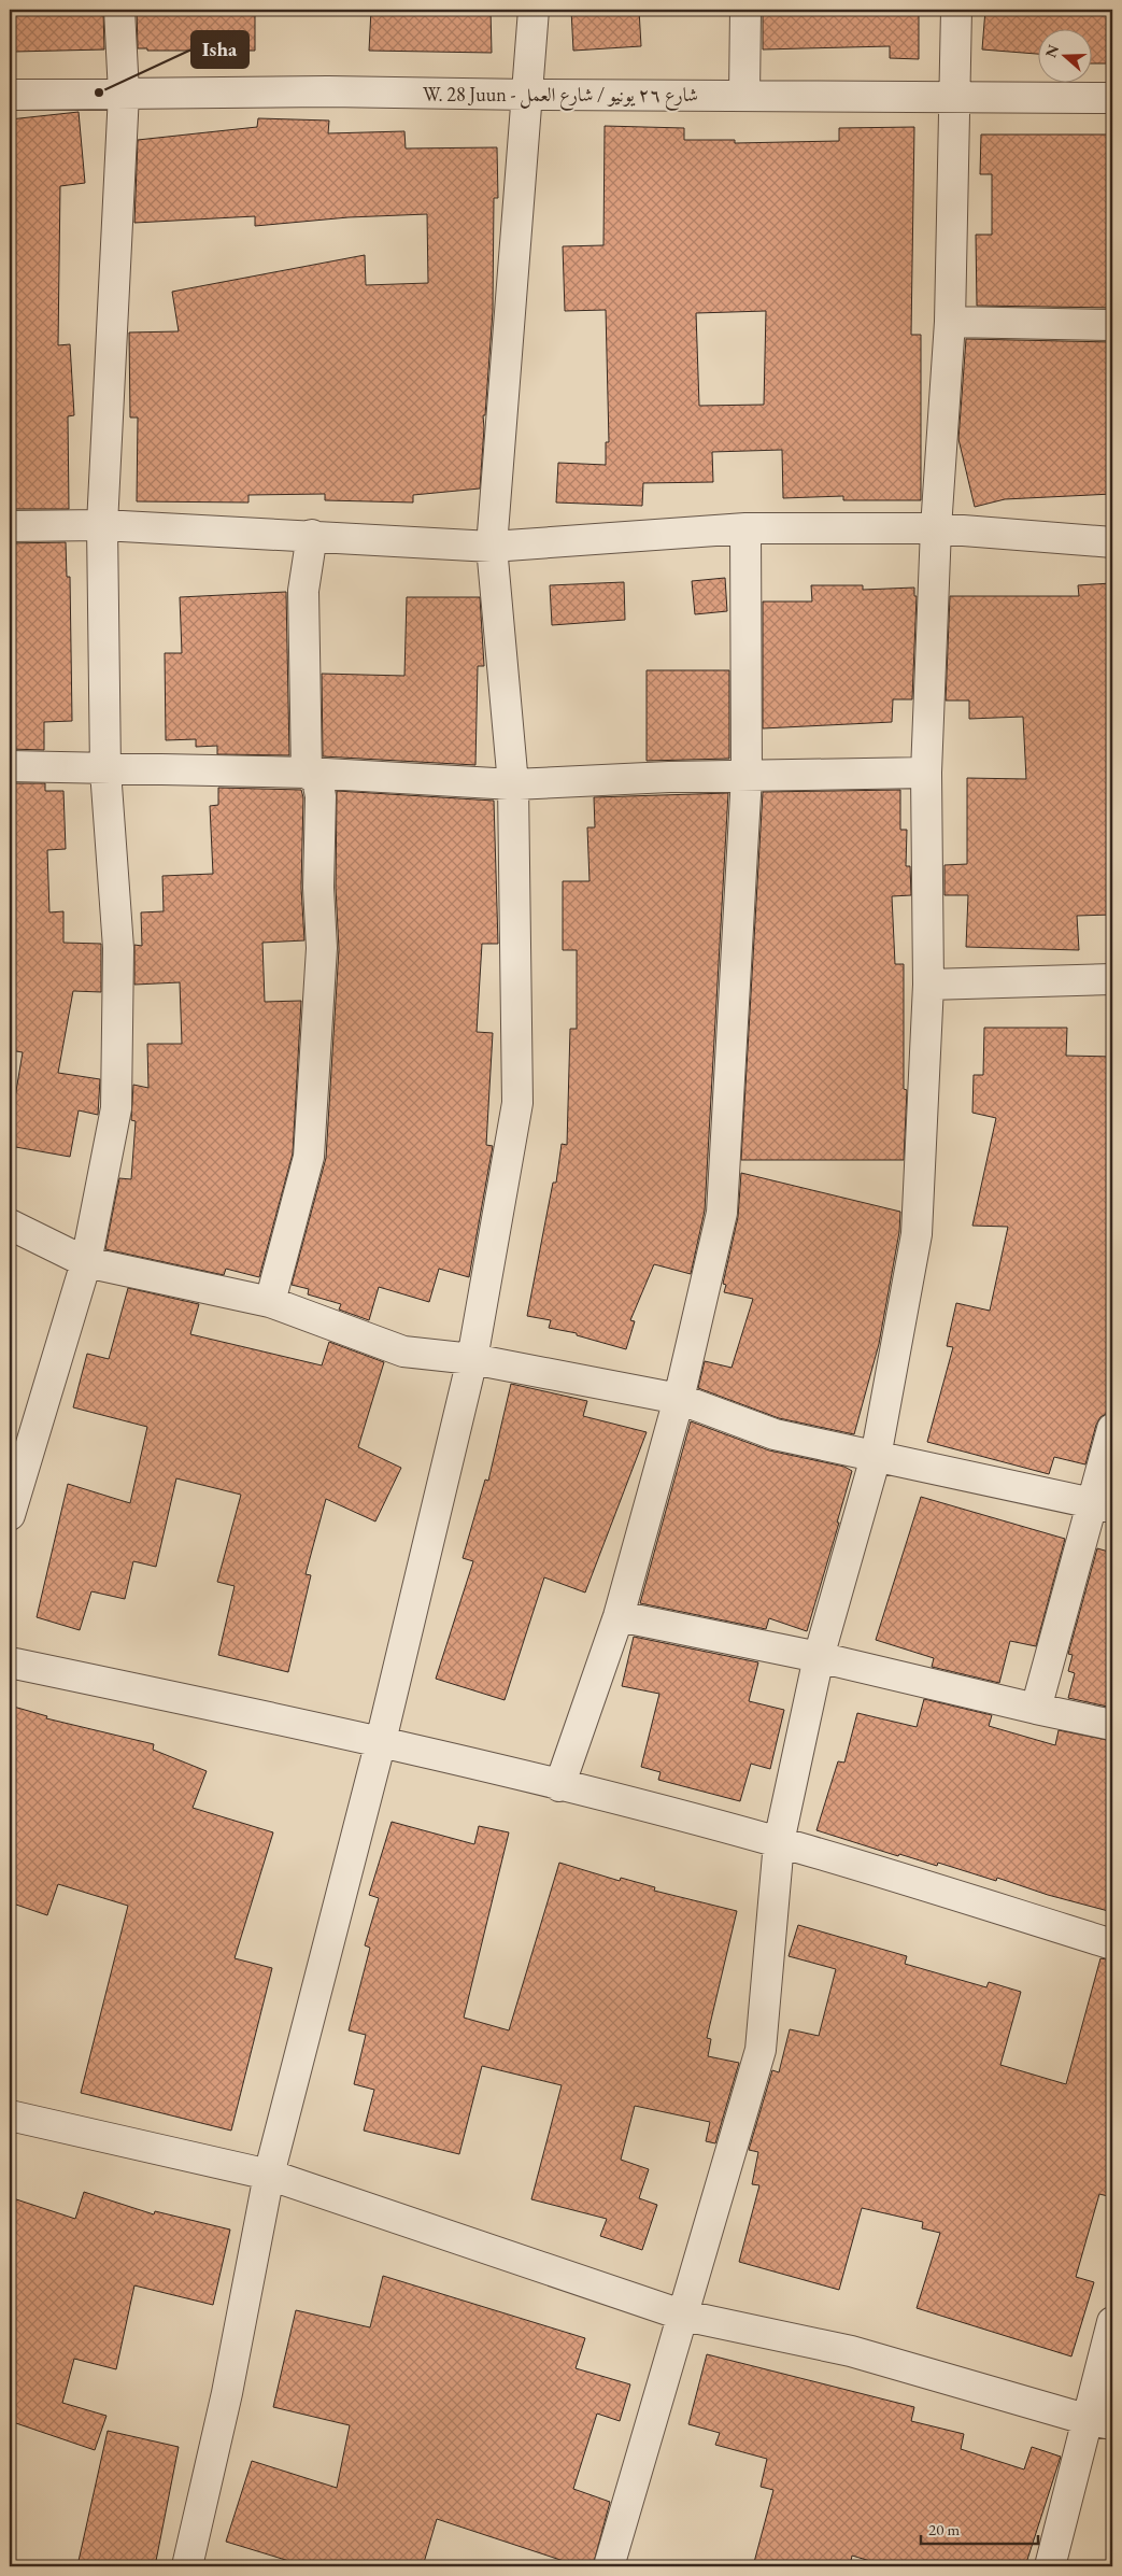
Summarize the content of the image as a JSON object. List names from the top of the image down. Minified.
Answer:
{"streets":{"street":["W. 28 Juun - شارع ٢٦ يونيو / شارع العمل"]},"places":["Isha"],"scale_bar":"20 m","north":"left"}
